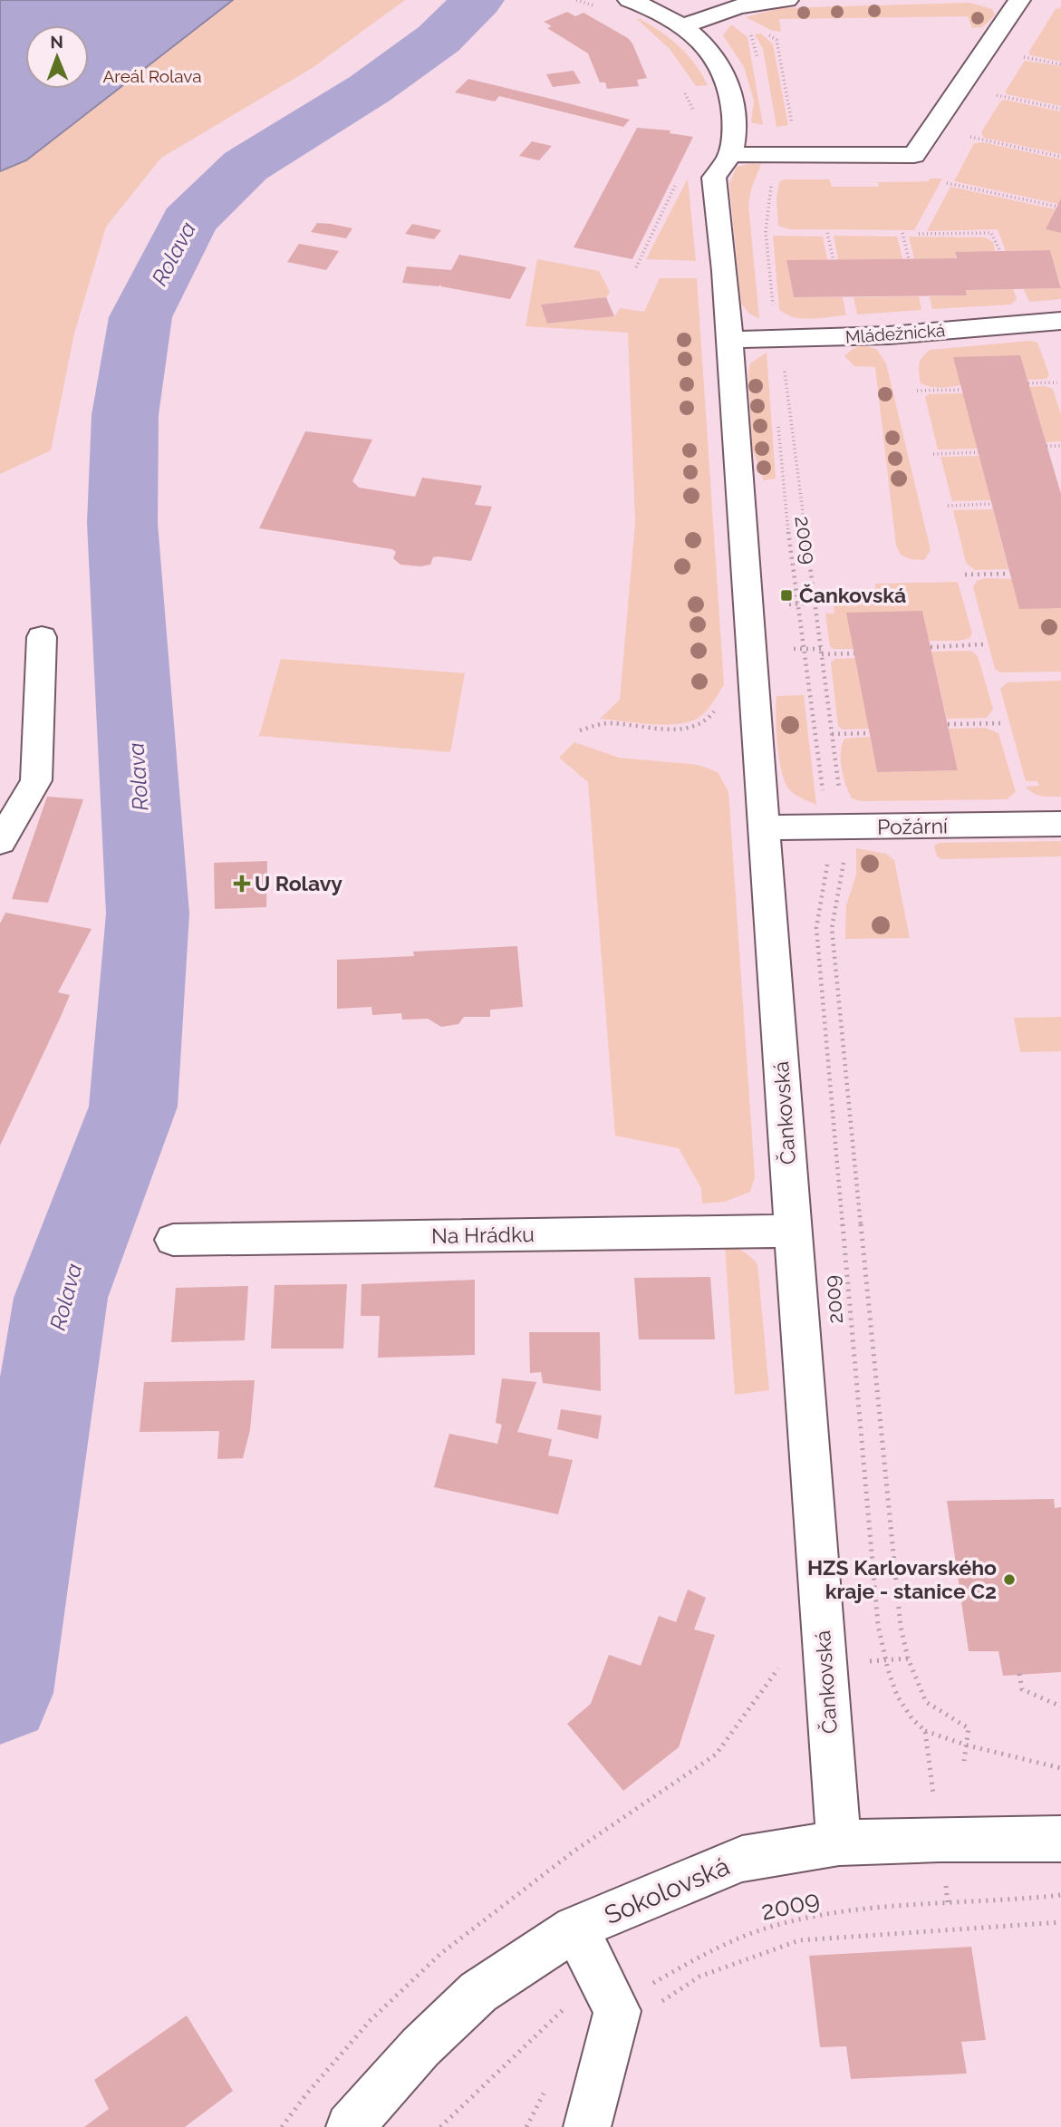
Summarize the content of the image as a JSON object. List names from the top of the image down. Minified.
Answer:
{"streets":{"street":["Mládežnická","Požární","Čankovská","Na Hrádku","Sokolovská"],"path":["2009"]},"crossings":[["Mládežnická","Čankovská"],["2009","Požární"],["Požární","Čankovská"],["Čankovská","Na Hrádku"],["Čankovská","Sokolovská"]],"water":["Rolava"],"parks":["Areál Rolava"],"places":{"transit":["Čankovská"],"health":["U Rolavy"],"other":["HZS Karlovarského kraje - stanice C2"]},"north":"top"}
